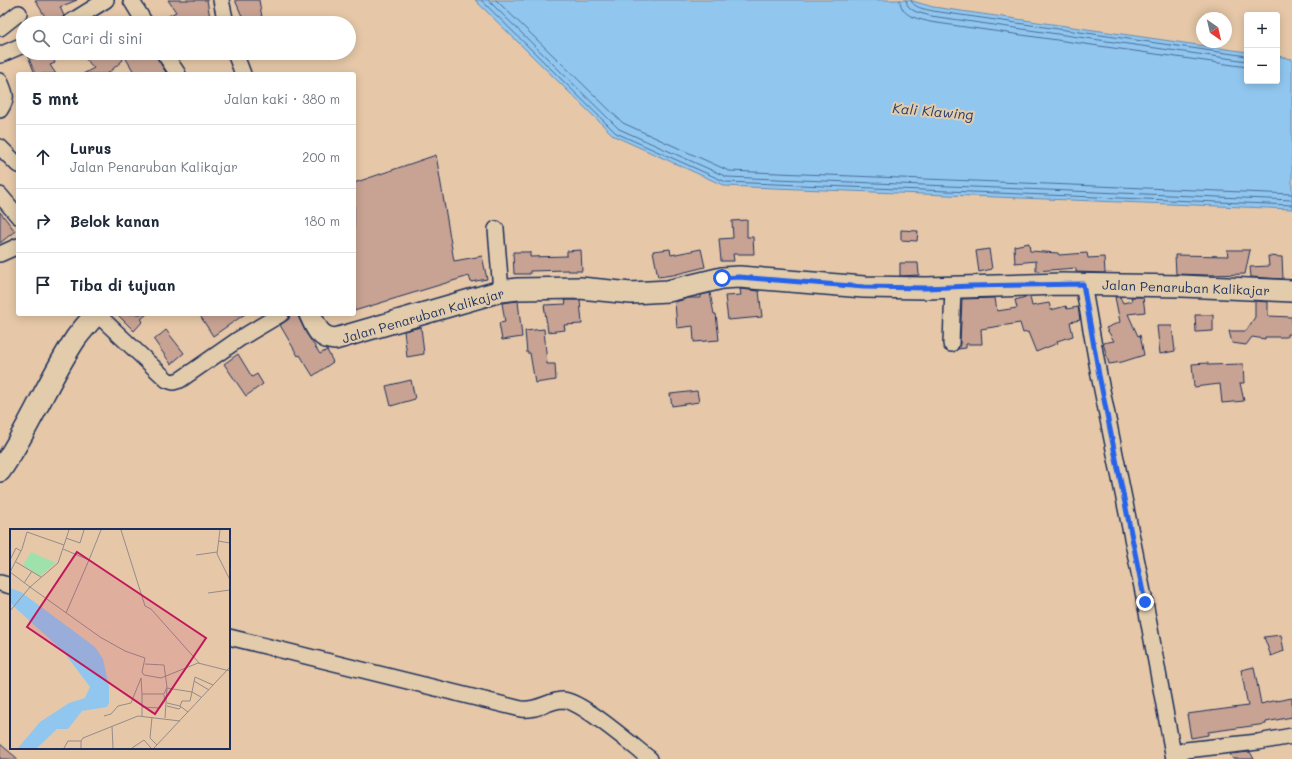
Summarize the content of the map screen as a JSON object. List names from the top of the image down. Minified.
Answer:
{"streets":{"street":["Jalan Penaruban Kalikajar"]},"water":["Kali Klawing"],"north":"bottom right","page":{"map_buttons":["+","−"],"search":"Cari di sini","heading":["5 mnt","Jalan kaki · 380 m"],"list":[["Lurus","Jalan Penaruban Kalikajar","200 m"],["Belok kanan","180 m"],"Tiba di tujuan"]}}
